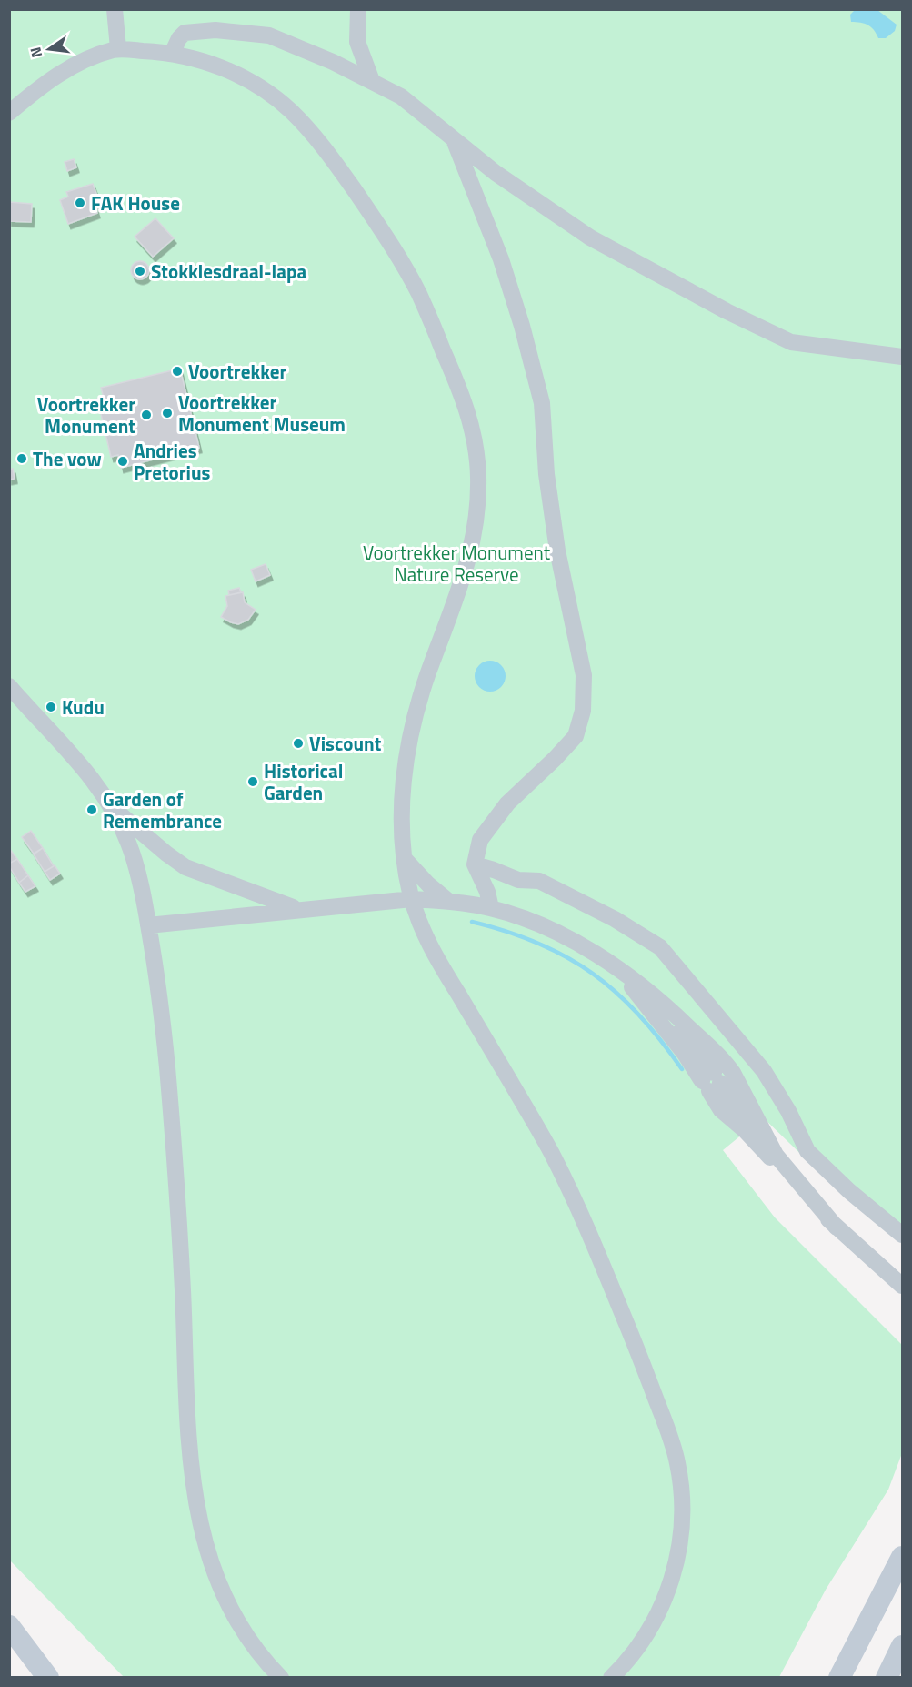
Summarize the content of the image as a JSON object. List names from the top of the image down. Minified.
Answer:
{"parks":["Voortrekker Monument Nature Reserve"],"places":["FAK House","Stokkiesdraai-lapa","Voortrekker","Voortrekker Monument Museum","Voortrekker Monument","The vow","Andries Pretorius","Kudu","Viscount","Historical Garden","Garden of Remembrance"],"north":"left"}
